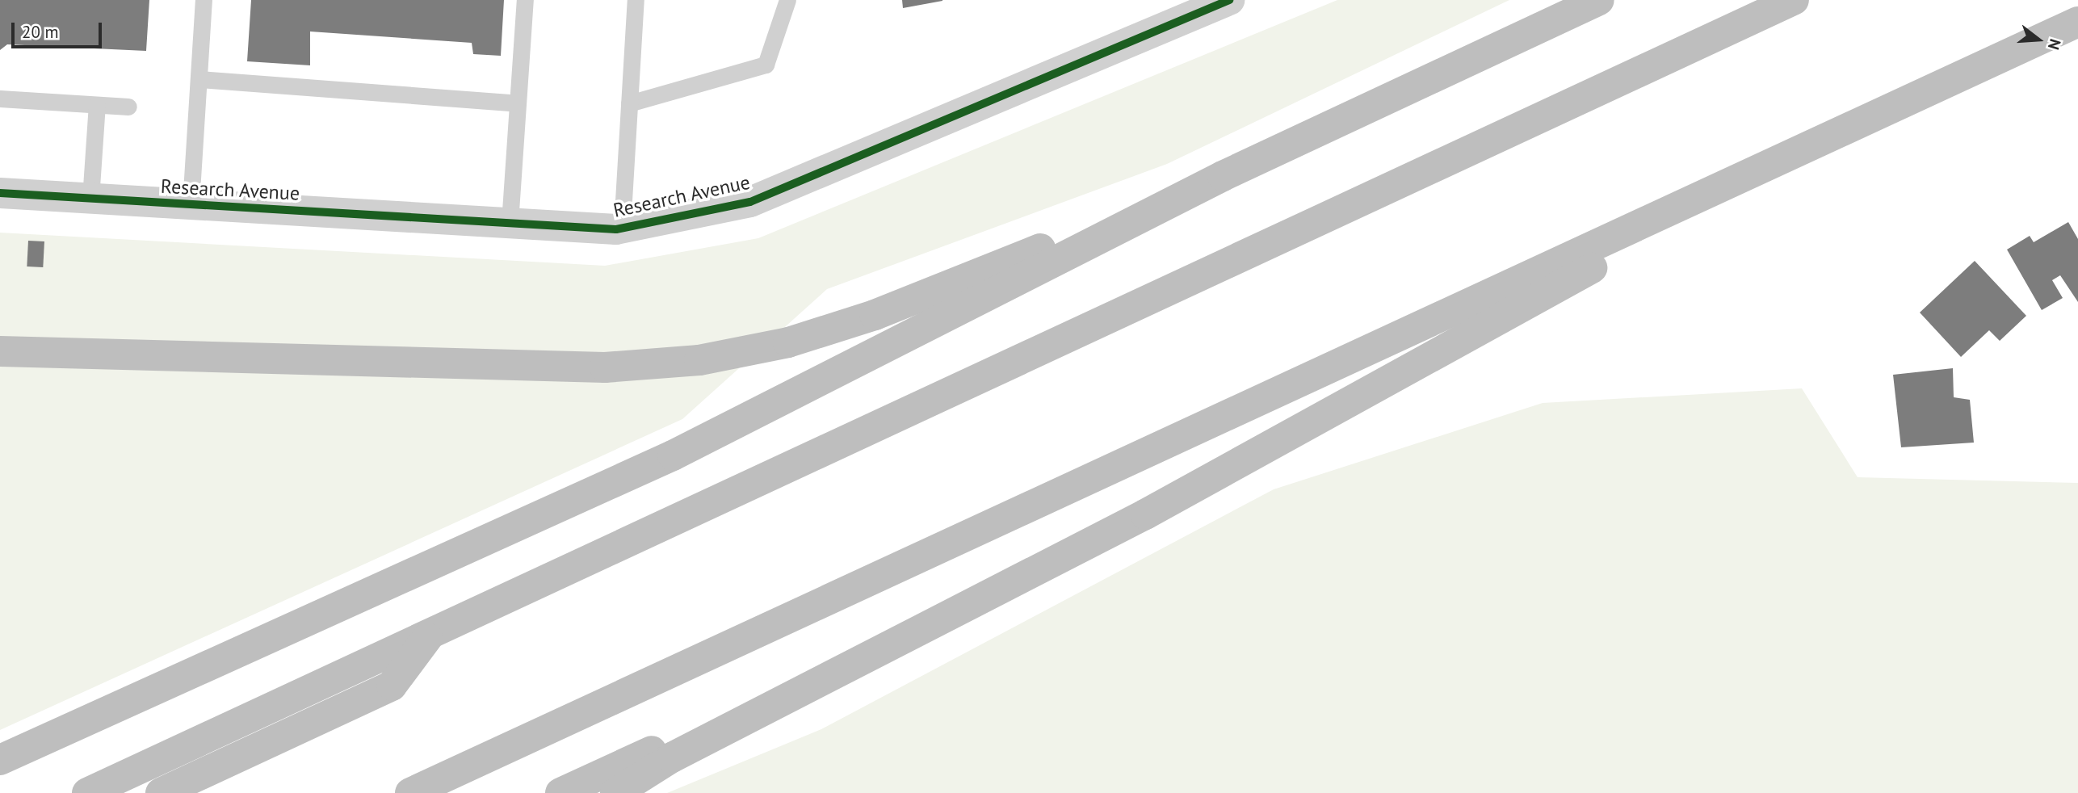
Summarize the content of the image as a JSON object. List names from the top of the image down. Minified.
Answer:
{"streets":{"street":["Research Avenue"]},"scale_bar":"20 m","north":"right"}
